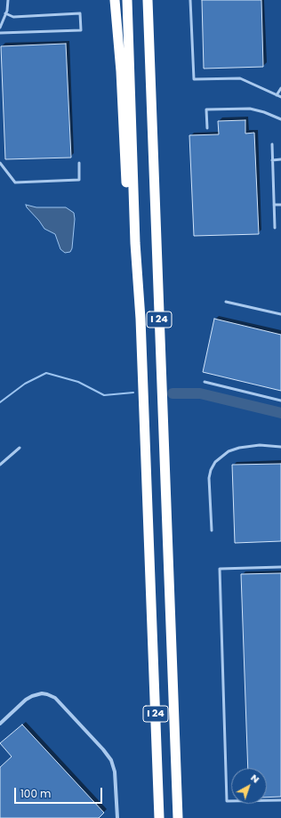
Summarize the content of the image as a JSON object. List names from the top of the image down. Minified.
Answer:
{"streets":{"highway":["I 24"]},"scale_bar":"100 m","north":"top right"}
